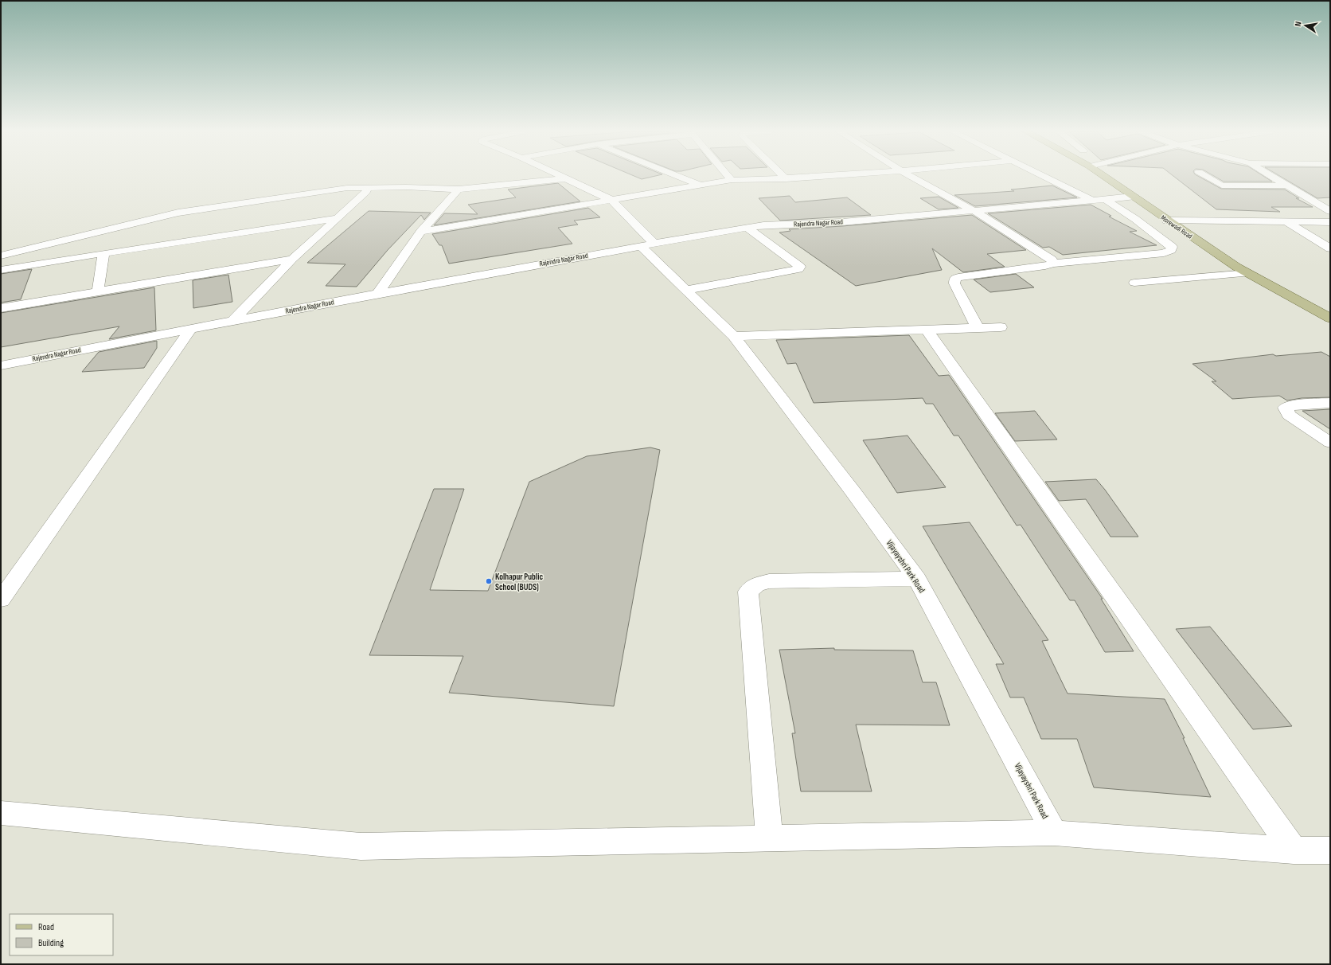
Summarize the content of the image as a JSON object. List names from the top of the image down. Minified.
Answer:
{"streets":{"main road":["Morewadi Road"],"street":["Rajendra Nagar Road","Vijayayshri Park Road"]},"crossings":[["Rajendra Nagar Road","Morewadi Road"],["Rajendra Nagar Road","Vijayayshri Park Road"]],"places":["Kolhapur Public School (BUDS)"],"legend":["Road","Building"],"north":"left"}
